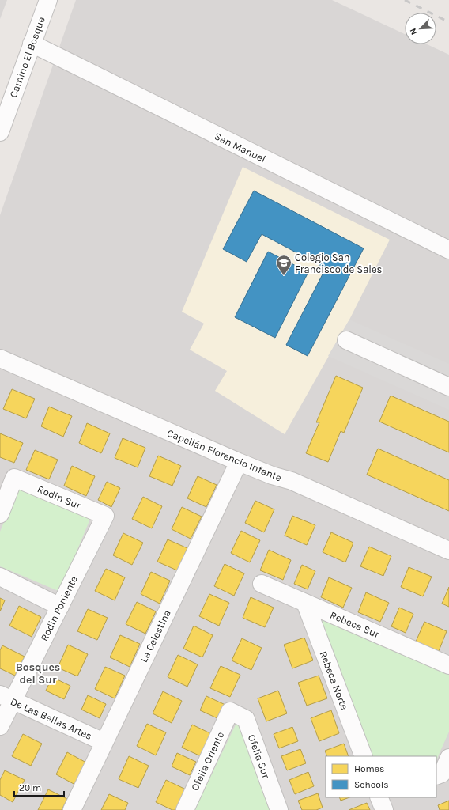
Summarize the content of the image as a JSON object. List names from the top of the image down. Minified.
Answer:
{"streets":{"street":["Camino El Bosque","San Manuel","Capellán Florencio Infante","Rodin Sur","Rodin Poniente","Rebeca Sur","La Celestina","Rebeca Norte","De Las Bellas Artes","Ofelia Sur","Ofelia Oriente"]},"crossings":[["Camino El Bosque","San Manuel"],["Capellán Florencio Infante","La Celestina"],["Rodin Sur","Rodin Poniente"],["Rodin Poniente","De Las Bellas Artes"],["Rebeca Sur","Rebeca Norte"],["La Celestina","De Las Bellas Artes"],["Ofelia Sur","Ofelia Oriente"]],"districts":["Bosques del Sur"],"places":{"school or university":["Colegio San Francisco de Sales"]},"legend":["Homes","Schools"],"scale_bar":"20 m","north":"bottom left"}
